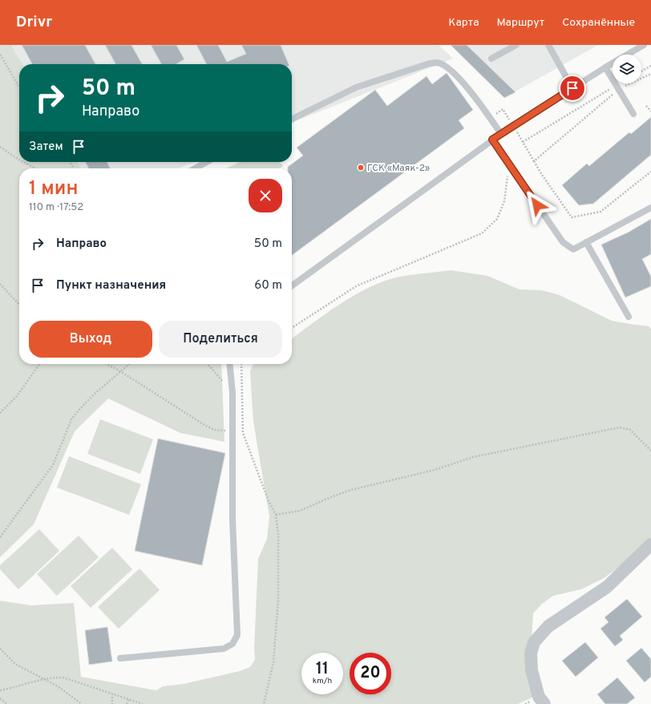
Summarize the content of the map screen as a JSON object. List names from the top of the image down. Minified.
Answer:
{"places":["ГСК «Маяк-2»"],"page":{"header":"Drivr","nav":["Карта","Маршрут","Сохранённые"],"turn":["50 m","Направо"],"then":"Затем","heading":["1 мин","110 m · 17:52"],"list":[{"name":"Направо","value":"50 m"},{"name":"Пункт назначения","value":"60 m"}],"buttons":["Выход","Поделиться"],"speed":"11 km/h","limit":"20"}}
